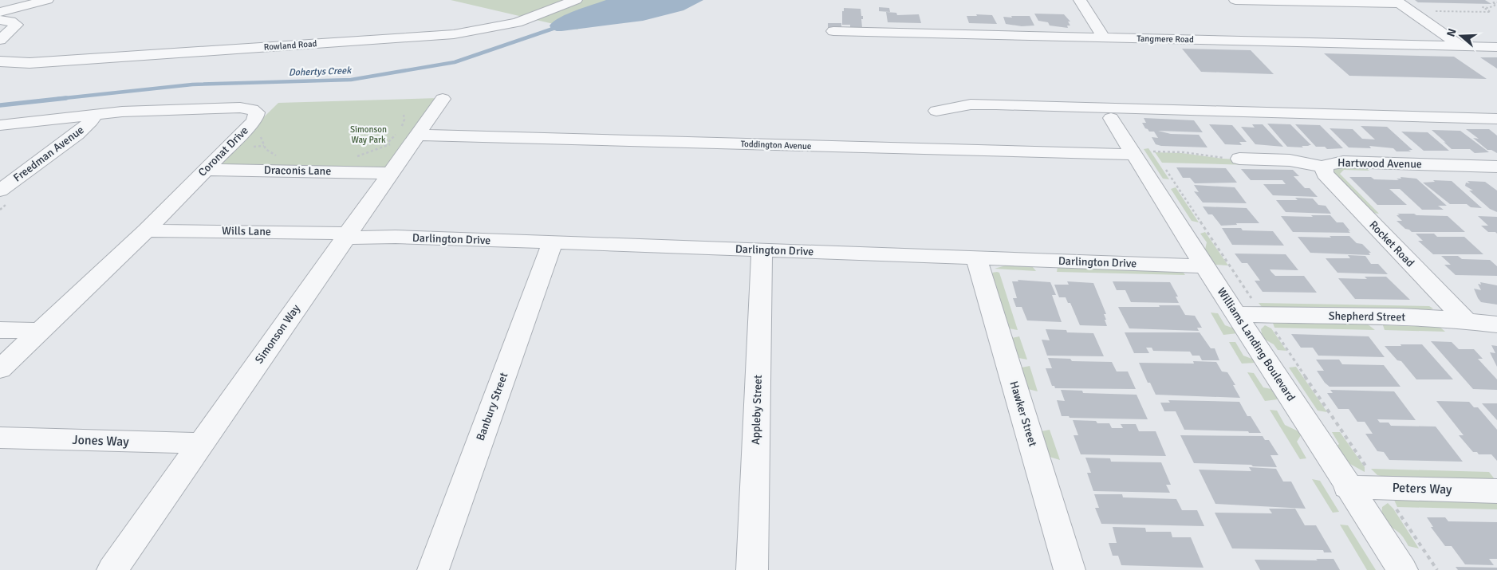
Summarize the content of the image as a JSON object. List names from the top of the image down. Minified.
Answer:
{"streets":{"street":["Tangmere Road","Rowland Road","Toddington Avenue","Coronat Drive","Freedman Avenue","Hartwood Avenue","Draconis Lane","Wills Lane","Darlington Drive","Rocket Road","Shepherd Street","Simonson Way","Williams Landing Boulevard","Banbury Street","Appleby Street","Hawker Street","Jones Way","Peters Way"]},"crossings":[["Toddington Avenue","Simonson Way"],["Toddington Avenue","Williams Landing Boulevard"],["Coronat Drive","Freedman Avenue"],["Coronat Drive","Draconis Lane"],["Coronat Drive","Wills Lane"],["Hartwood Avenue","Rocket Road"],["Draconis Lane","Simonson Way"],["Wills Lane","Darlington Drive"],["Wills Lane","Simonson Way"],["Darlington Drive","Simonson Way"],["Darlington Drive","Williams Landing Boulevard"],["Darlington Drive","Banbury Street"],["Darlington Drive","Appleby Street"],["Darlington Drive","Hawker Street"],["Rocket Road","Shepherd Street"],["Shepherd Street","Williams Landing Boulevard"],["Simonson Way","Jones Way"],["Williams Landing Boulevard","Peters Way"]],"water":["Dohertys Creek"],"parks":["Simonson Way Park"],"north":"left"}
